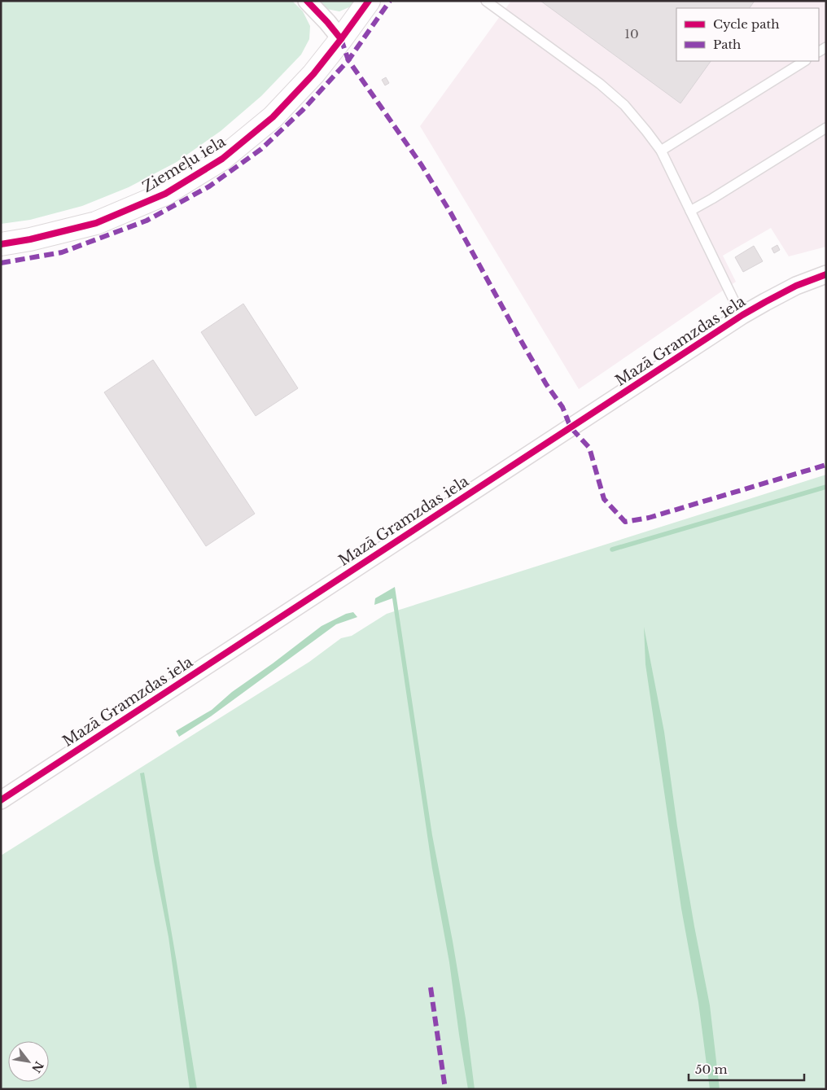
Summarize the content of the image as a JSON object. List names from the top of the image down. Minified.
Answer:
{"streets":{"street":["Ziemeļu iela","Mazā Gramzdas iela"]},"house_numbers":["10"],"legend":["Cycle path","Path"],"scale_bar":"50 m","north":"bottom right"}
